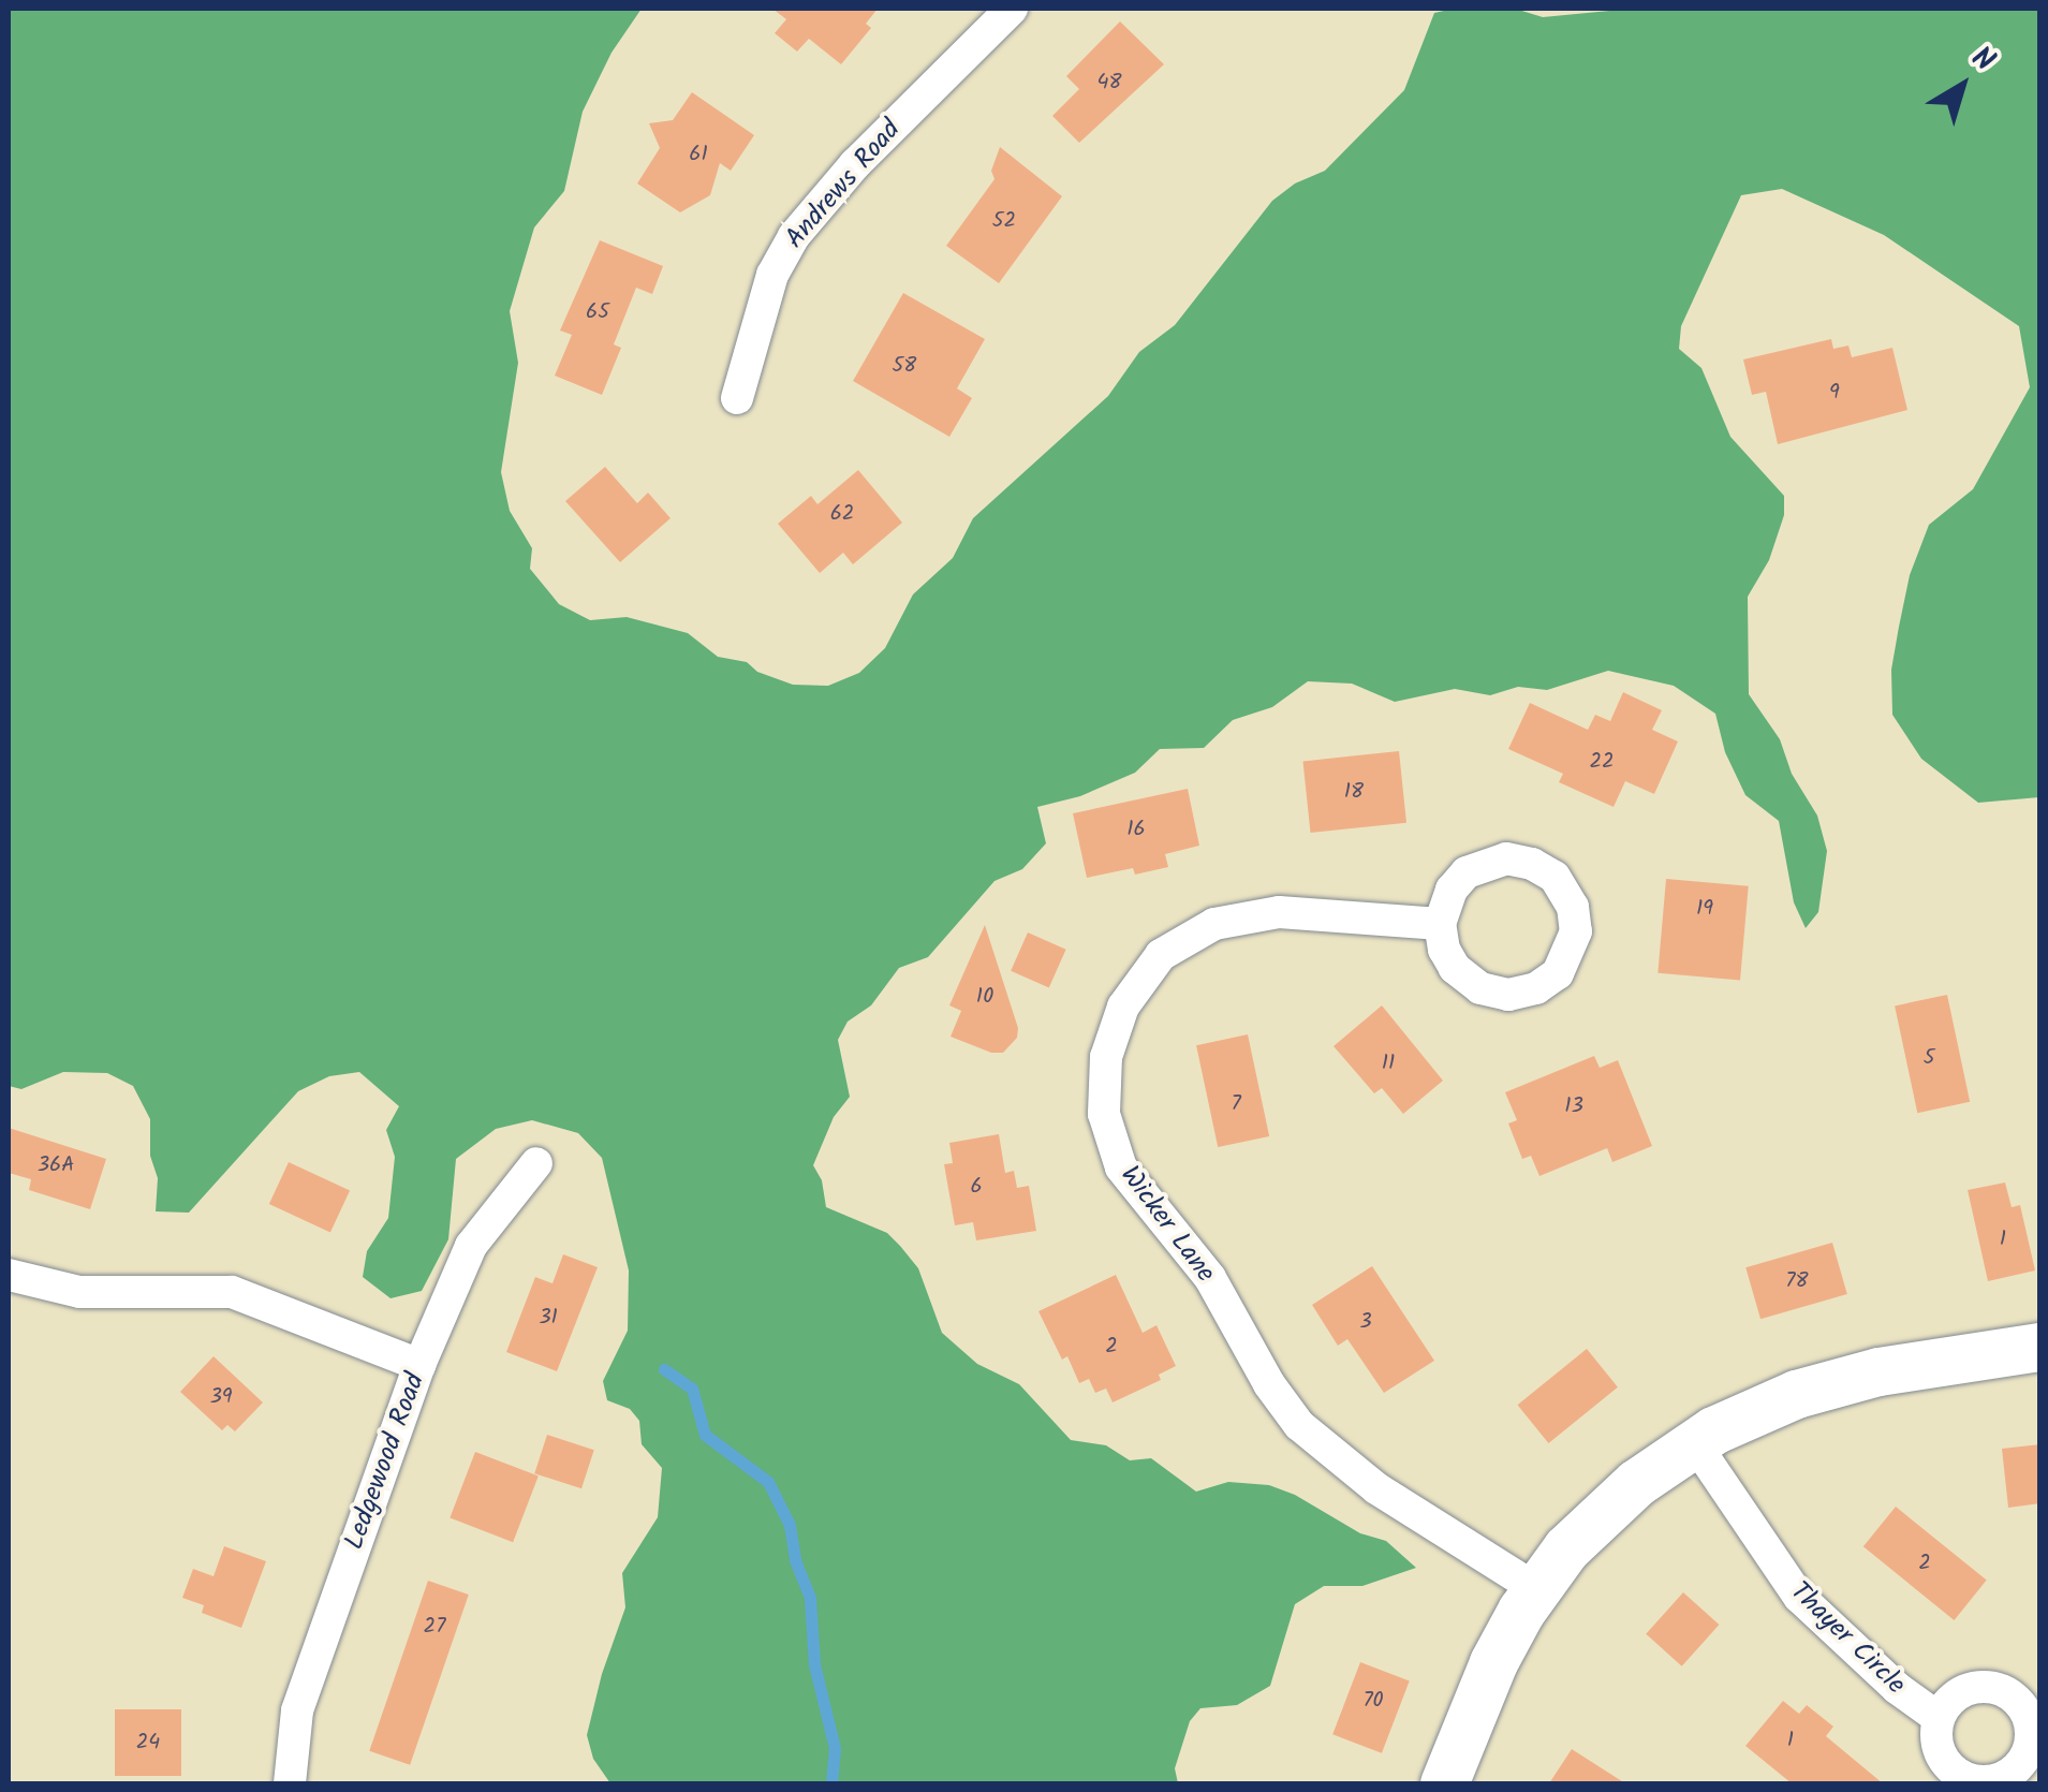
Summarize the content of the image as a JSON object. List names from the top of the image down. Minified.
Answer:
{"streets":{"street":["Andrews Road","Wicker Lane","Ledgewood Road","Thayer Circle"]},"house_numbers":["48","61","52","65","58","9","62","22","18","16","19","10","5","11","7","13","36A","6","1","78","31","3","2","39","2","27","70","1","24"],"north":"top right"}
